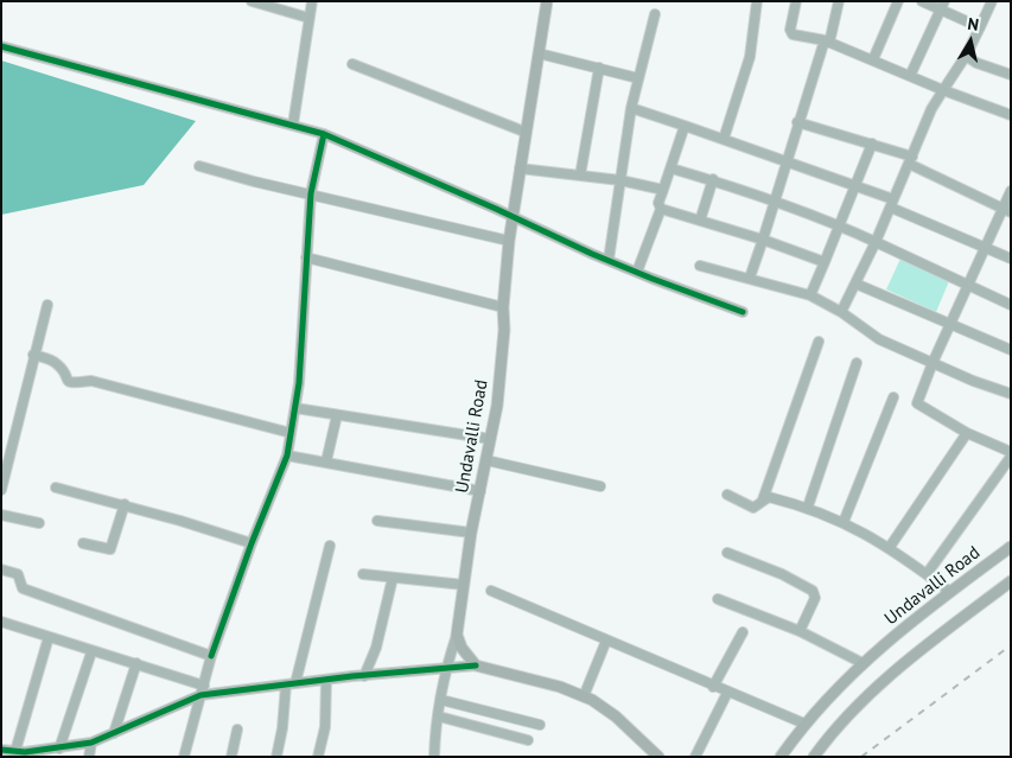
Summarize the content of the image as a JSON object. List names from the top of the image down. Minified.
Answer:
{"streets":{"main road":["Undavalli Road"]},"north":"top"}
